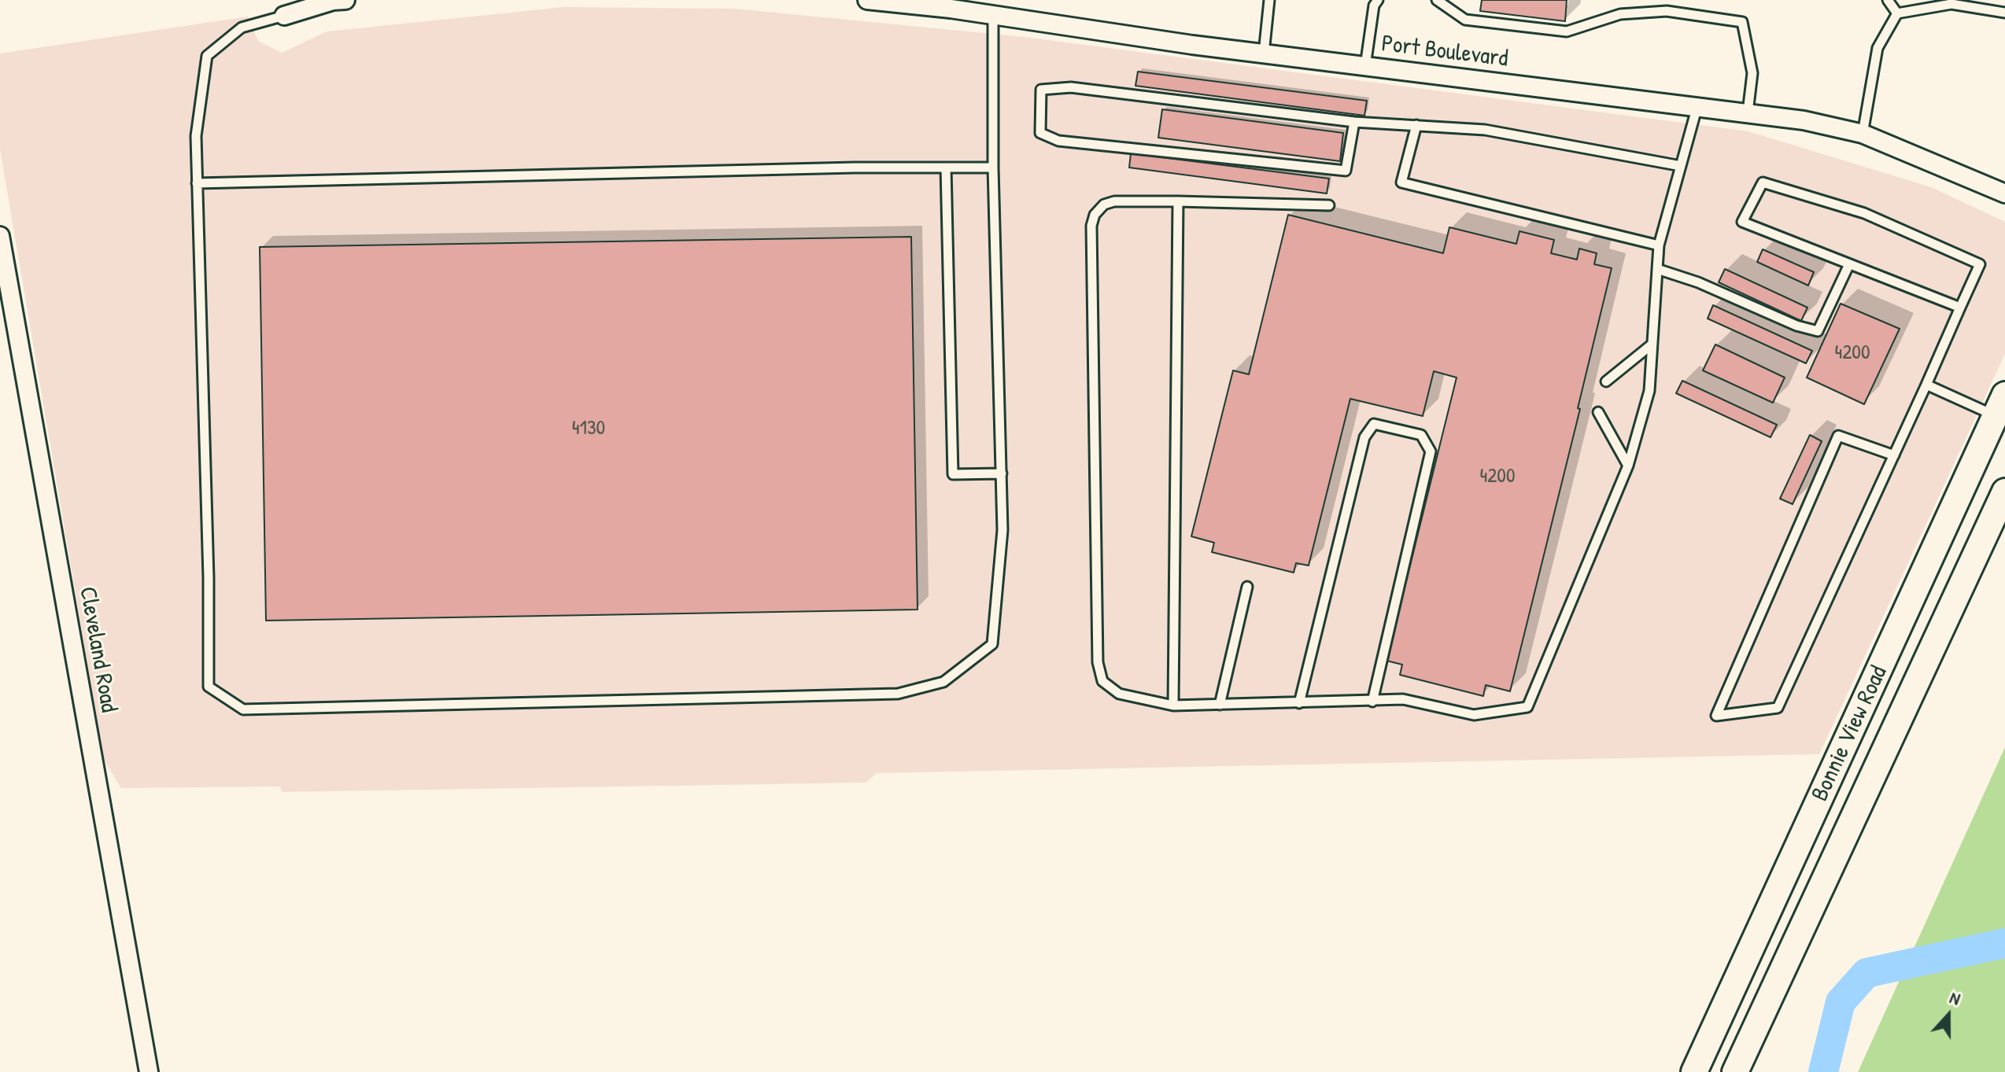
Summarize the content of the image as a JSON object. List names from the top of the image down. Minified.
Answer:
{"streets":{"main road":["Bonnie View Road"],"street":["Port Boulevard","Cleveland Road"]},"house_numbers":["4200","4130","4200"],"north":"top"}
